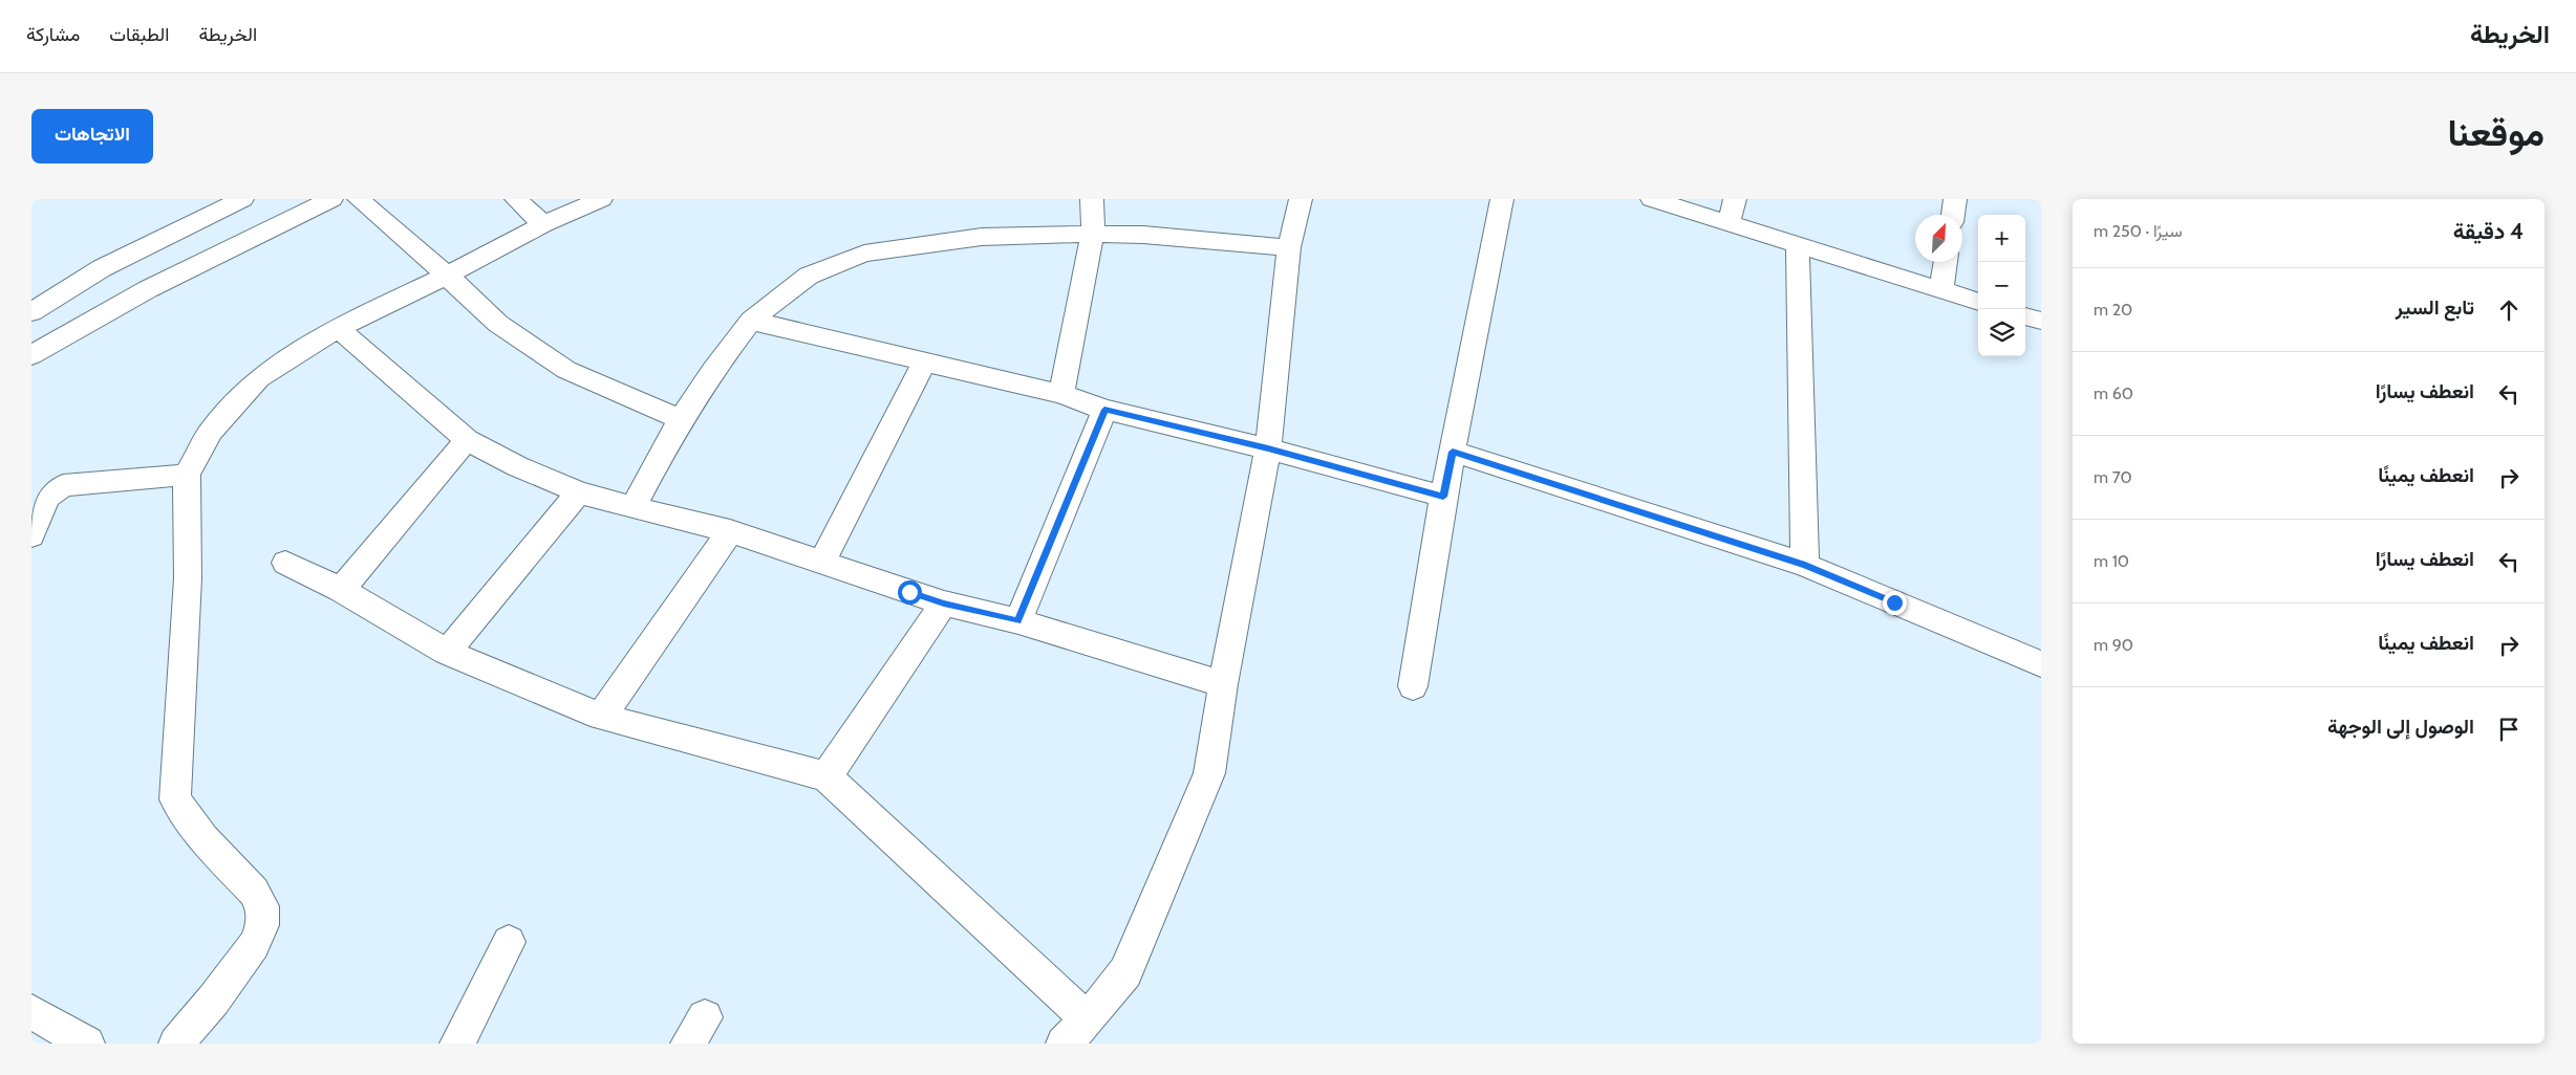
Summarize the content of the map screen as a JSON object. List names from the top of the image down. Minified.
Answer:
{"north":"top right","page":{"header":"الخريطة","nav":["الخريطة","الطبقات","مشاركة"],"title":"موقعنا","buttons":"الاتجاهات","heading":["4 دقيقة","سيرًا · 250 m"],"map_buttons":["+","−"],"list":[["تابع السير","20 m"],["انعطف يسارًا","60 m"],["انعطف يمينًا","70 m"],["انعطف يسارًا","10 m"],["انعطف يمينًا","90 m"],"الوصول إلى الوجهة"]}}
